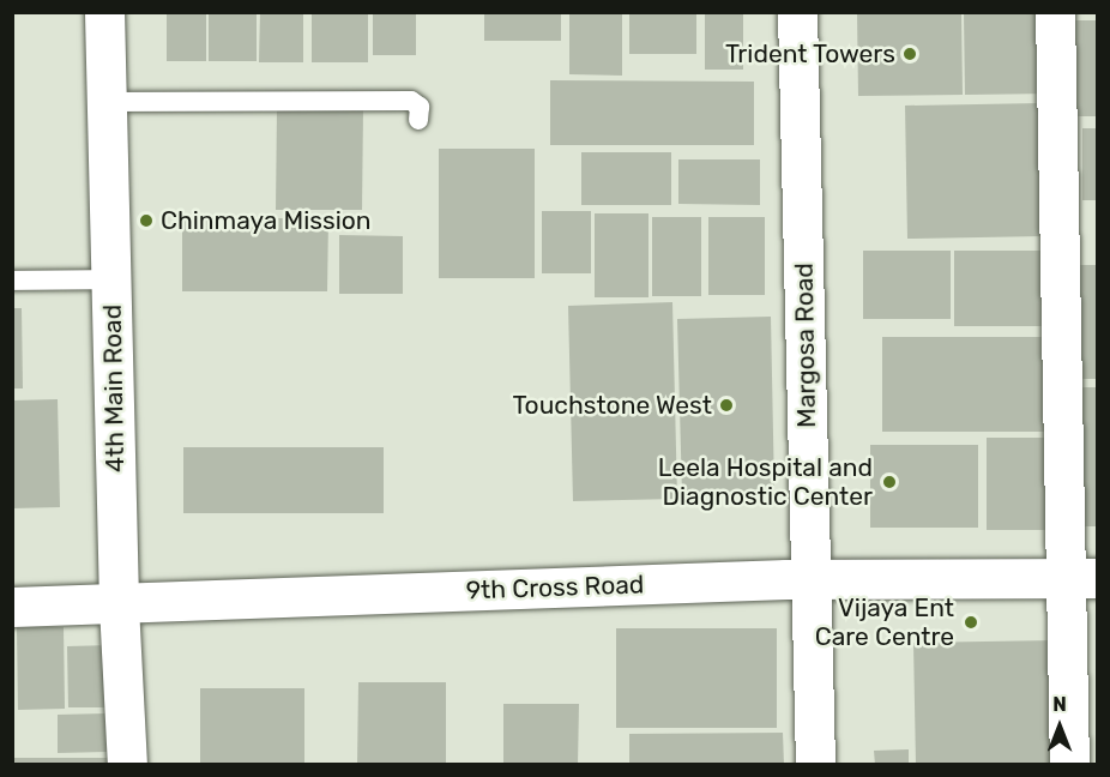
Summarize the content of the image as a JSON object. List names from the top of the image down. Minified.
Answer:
{"streets":{"street":["Margosa Road","4th Main Road","9th Cross Road"]},"crossings":[["Margosa Road","9th Cross Road"],["4th Main Road","9th Cross Road"]],"places":["Trident Towers","Chinmaya Mission","Touchstone West","Leela Hospital and Diagnostic Center","Vijaya Ent Care Centre"],"north":"top"}
